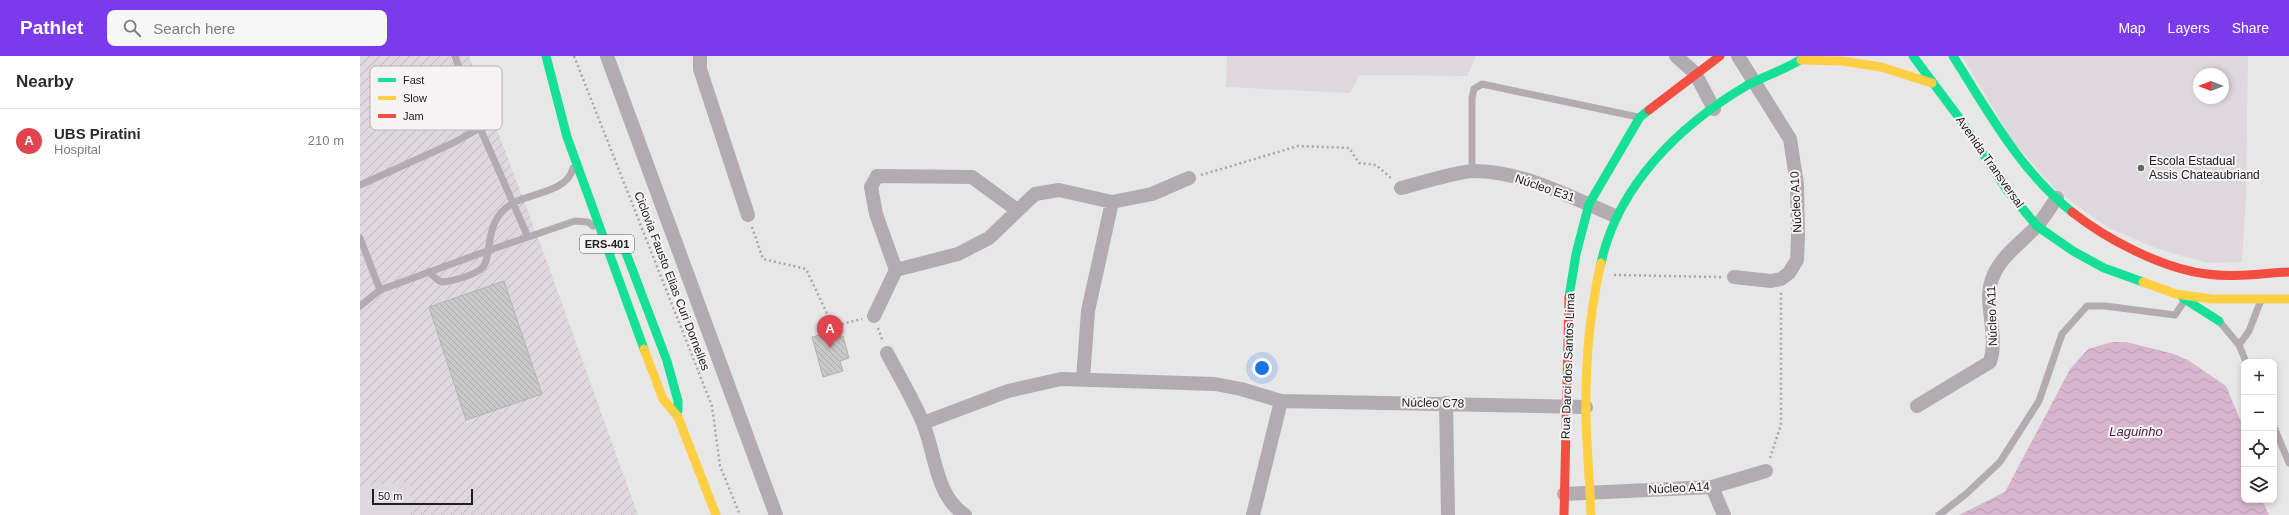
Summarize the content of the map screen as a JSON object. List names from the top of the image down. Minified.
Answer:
{"streets":{"street":["Avenida Transversal","Núcleo E31","Núcleo A10","ERS-401","Núcleo A11","Rua Darci dos Santos Lima","Núcleo C78","Núcleo A14"],"path":["Ciclovia Fausto Elias Curi Dornelles"]},"crossings":[["Avenida Transversal","Núcleo A11"],["Núcleo E31","Rua Darci dos Santos Lima"],["Núcleo A10","Rua Darci dos Santos Lima"],["Rua Darci dos Santos Lima","Núcleo C78"],["Rua Darci dos Santos Lima","Núcleo A14"]],"water":["Laguinho"],"places":["Escola Estadual Assis Chateaubriand"],"legend":["Fast","Slow","Jam"],"scale_bar":"50 m","north":"left","page":{"header":"Pathlet","search":"Search here","nav":["Map","Layers","Share"],"heading":"Nearby","list":[{"mark":"A","name":"UBS Piratini","note":"Hospital","value":"210 m"}],"pins":"A","map_buttons":["+","−"],"scale":"50 m"}}
